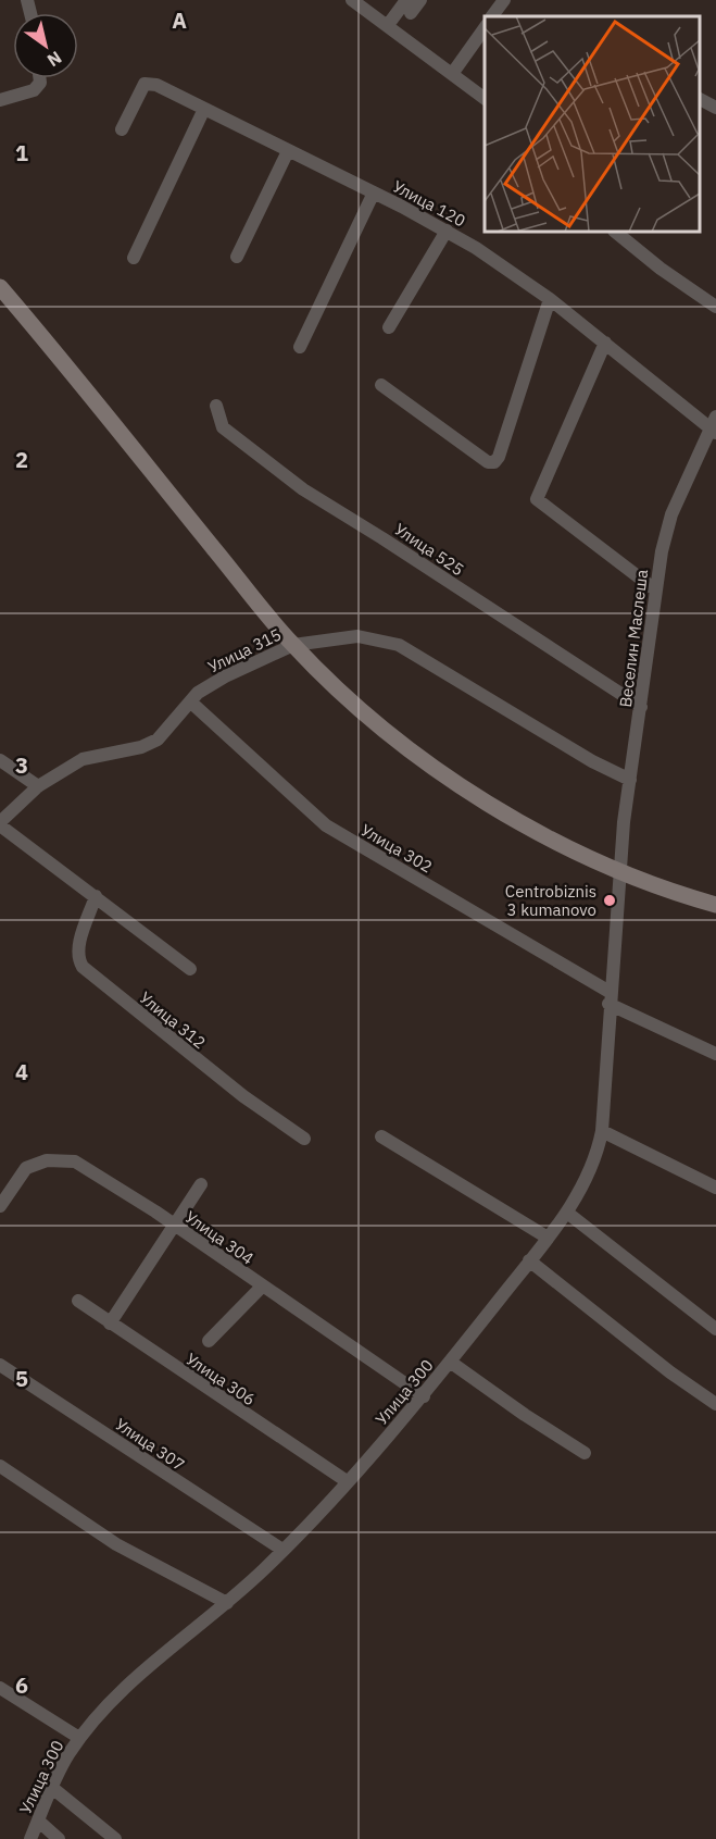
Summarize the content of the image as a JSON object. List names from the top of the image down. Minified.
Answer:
{"streets":{"street":["Улица 120","Улица 525","Веселин Маслеша","Улица 315","Улица 302","Улица 312","Улица 304","Улица 306","Улица 300","Улица 307"]},"crossings":[["Улица 120","Веселин Маслеша"],["Улица 525","Веселин Маслеша"],["Веселин Маслеша","Улица 315"],["Веселин Маслеша","Улица 300"],["Улица 315","Улица 302"],["Улица 302","Улица 300"],["Улица 304","Улица 300"],["Улица 306","Улица 300"],["Улица 300","Улица 307"]],"places":["Centrobiznis 3 kumanovo"],"north":"bottom right","grid":{"columns":["A"],"rows":["1","2","3","4","5","6"]}}
